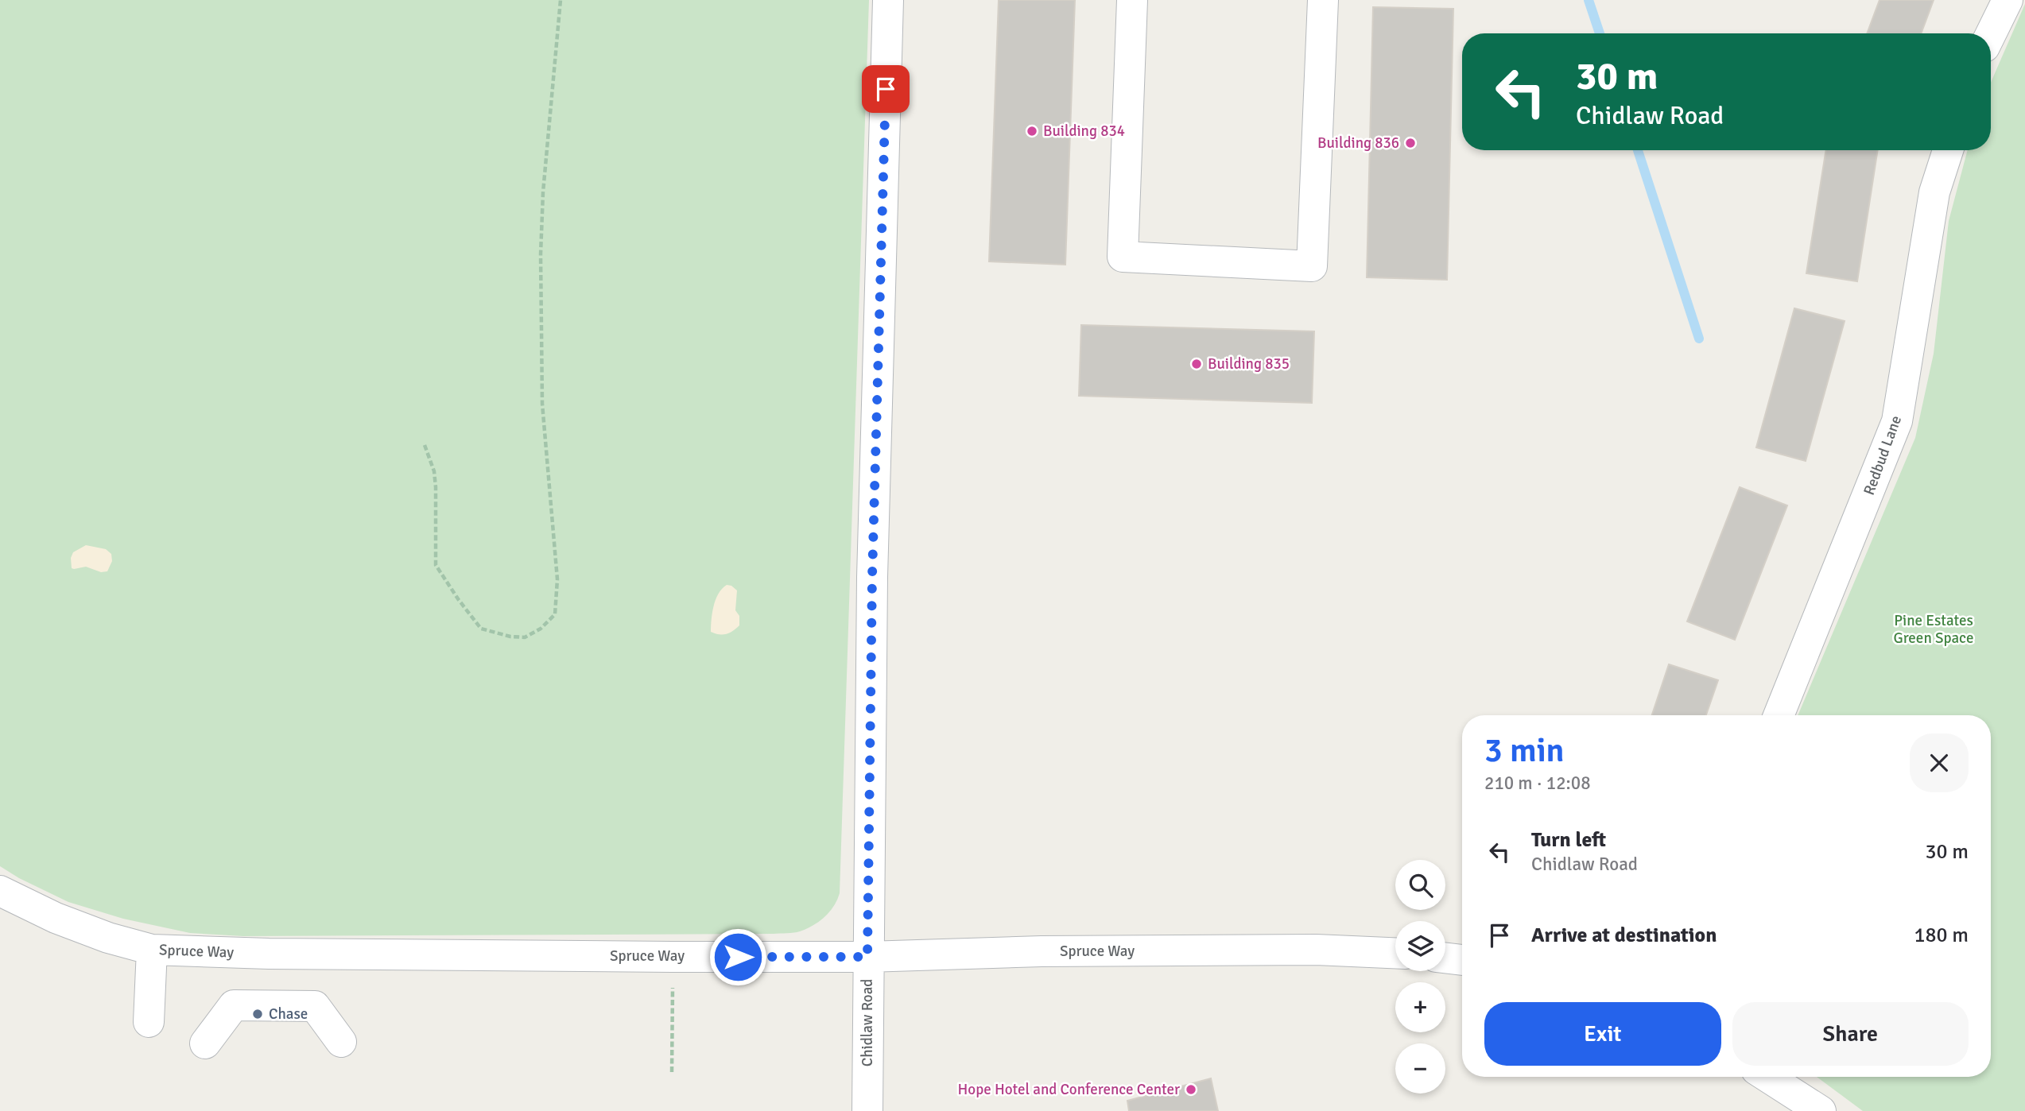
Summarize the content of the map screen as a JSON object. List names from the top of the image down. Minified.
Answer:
{"streets":{"street":["Redbud Lane","Spruce Way","Chidlaw Road"]},"crossings":[["Spruce Way","Chidlaw Road"]],"parks":["Pine Estates Green Space"],"places":["Building 834","Building 836","Building 835","Chase","Hope Hotel and Conference Center"],"page":{"turn":["30 m","Chidlaw Road"],"heading":["3 min","210 m · 12:08"],"list":[{"name":"Turn left","note":"Chidlaw Road","value":"30 m"},{"name":"Arrive at destination","value":"180 m"}],"map_buttons":["+","−"],"buttons":["Exit","Share"]}}
